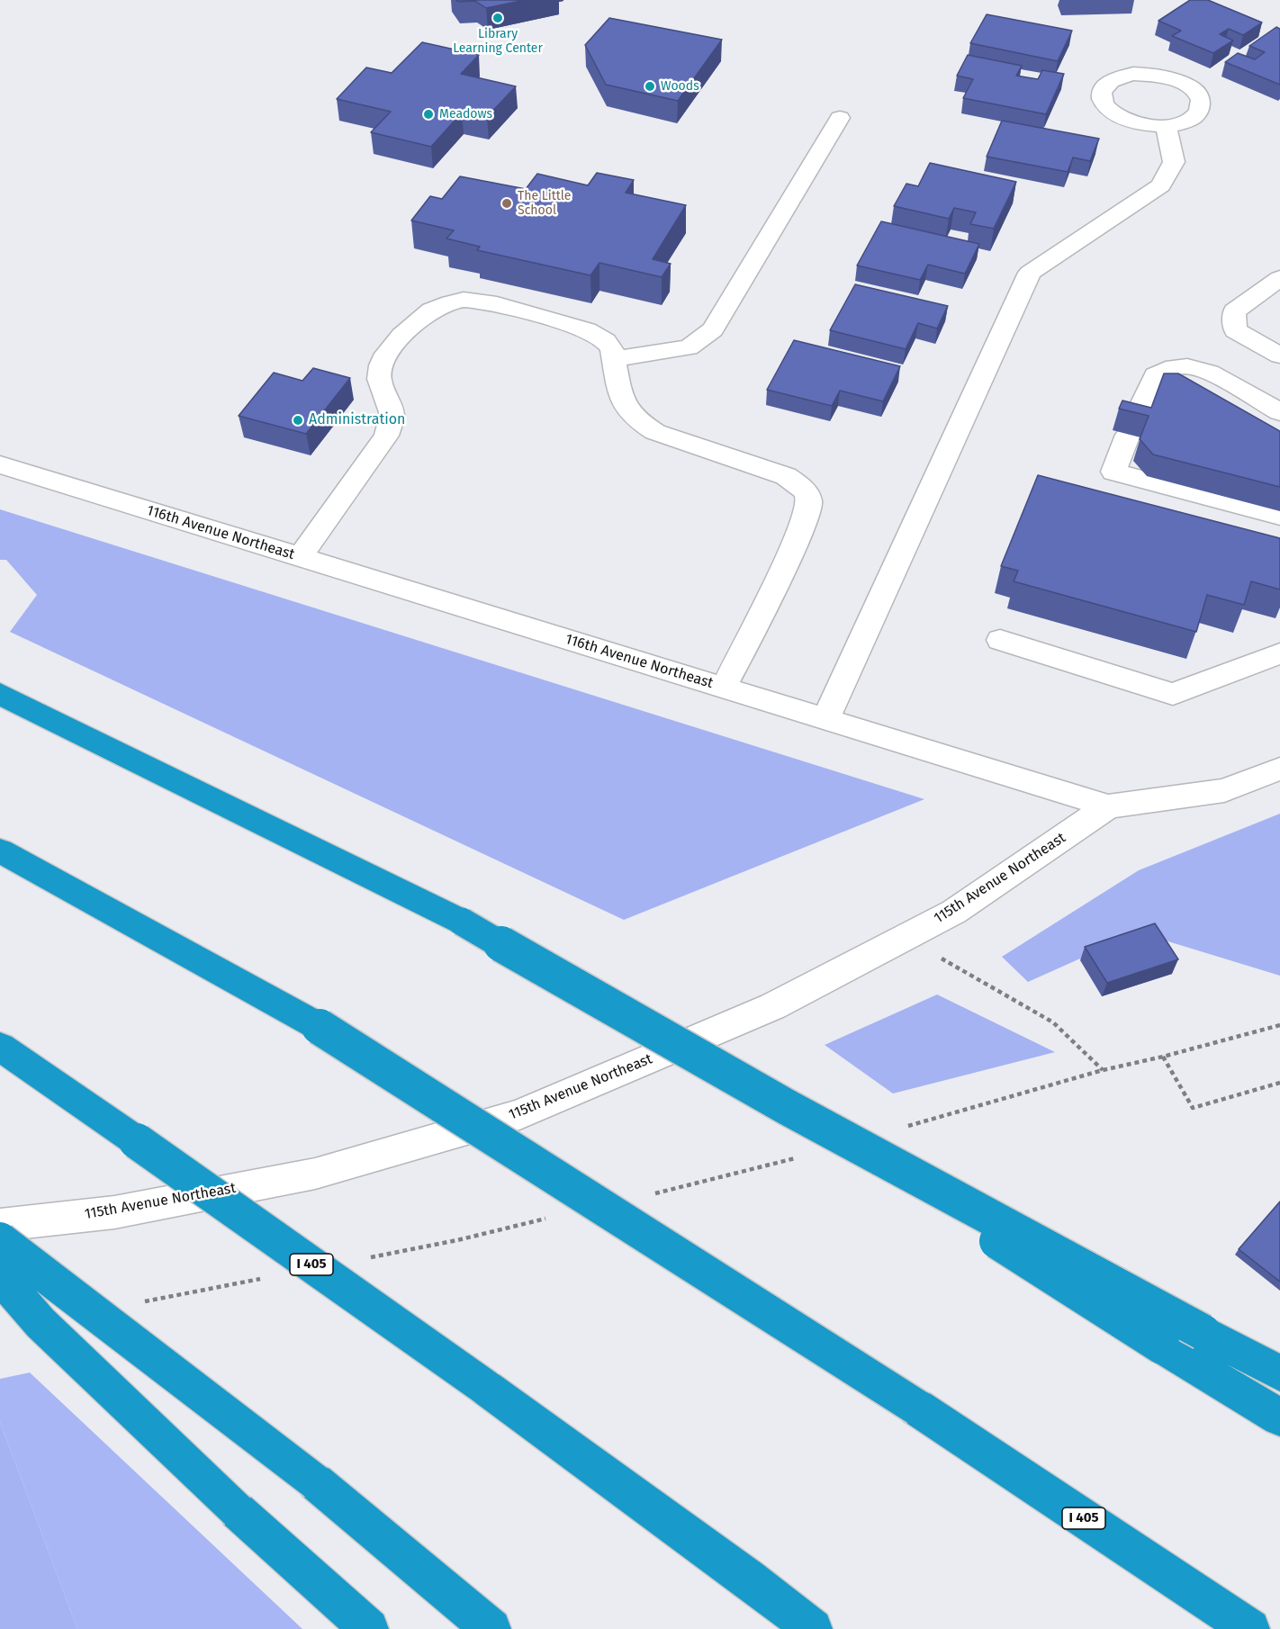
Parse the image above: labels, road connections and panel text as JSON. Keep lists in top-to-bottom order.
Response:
{
  "streets": {
    "highway": ["I 405"],
    "street": ["116th Avenue Northeast", "115th Avenue Northeast"]
  },
  "crossings": [
    ["116th Avenue Northeast", "115th Avenue Northeast"]
  ],
  "places": [
    "Library Learning Center",
    "Woods",
    "Meadows",
    "The Little School",
    "Administration"
  ]
}
